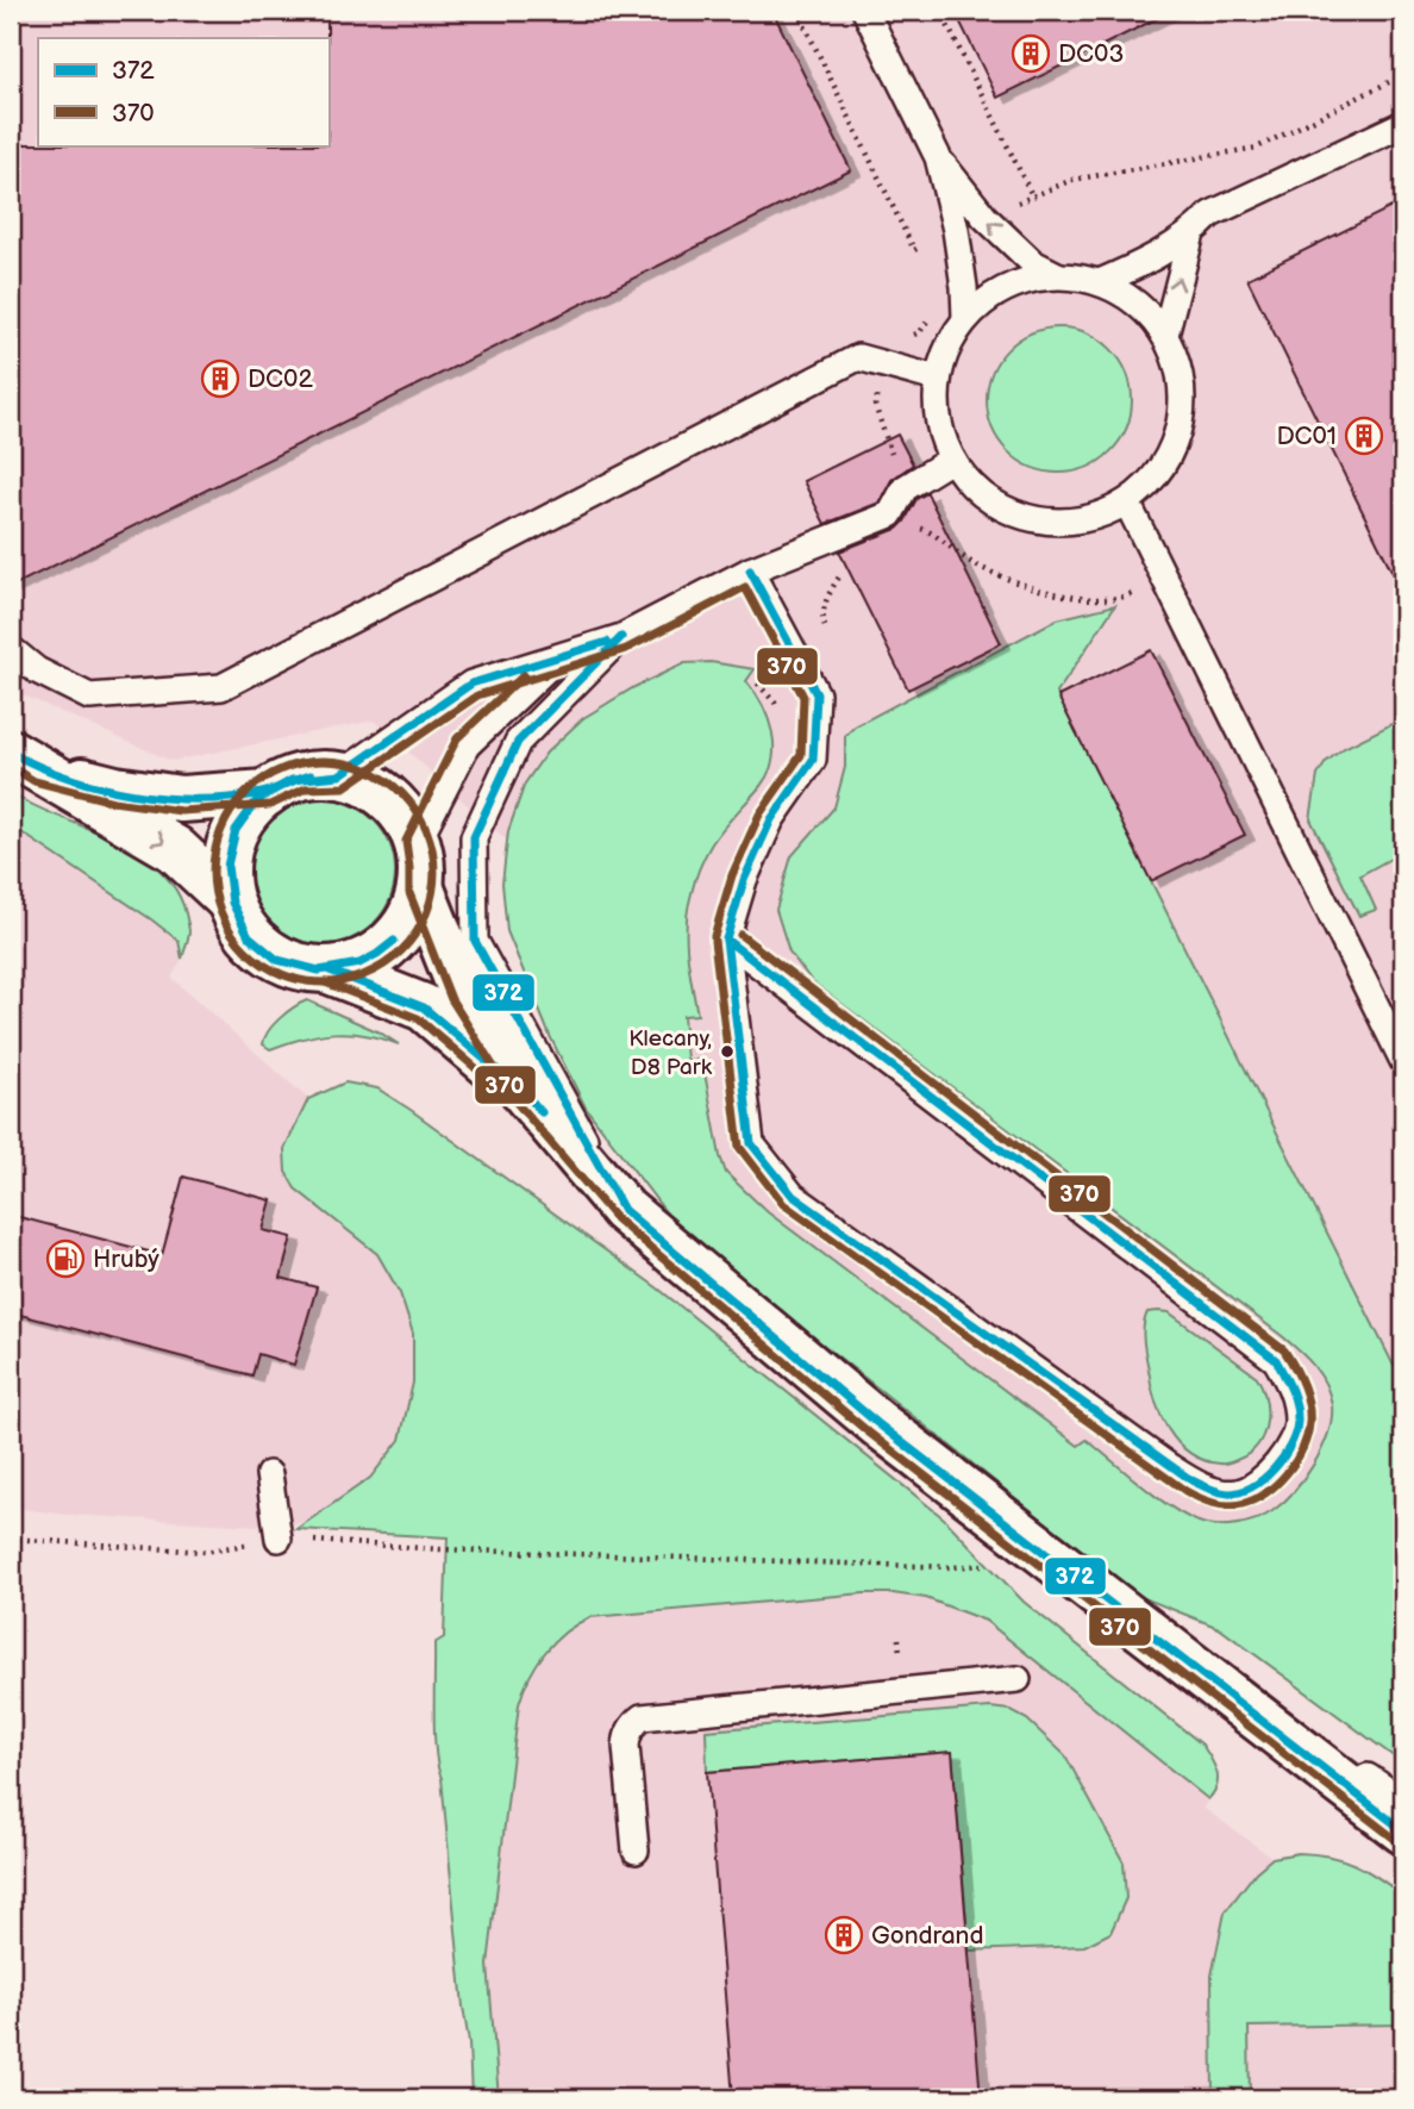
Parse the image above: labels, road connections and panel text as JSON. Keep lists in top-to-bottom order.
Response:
{
  "places": {
    "building": [
      "DC03",
      "DC02",
      "DC01",
      "Gondrand"
    ],
    "other": ["Klecany, D8 Park"],
    "fuel station": ["Hrubý"]
  },
  "lines": ["transit line 372", "transit line 370"],
  "legend": ["372", "370"]
}
